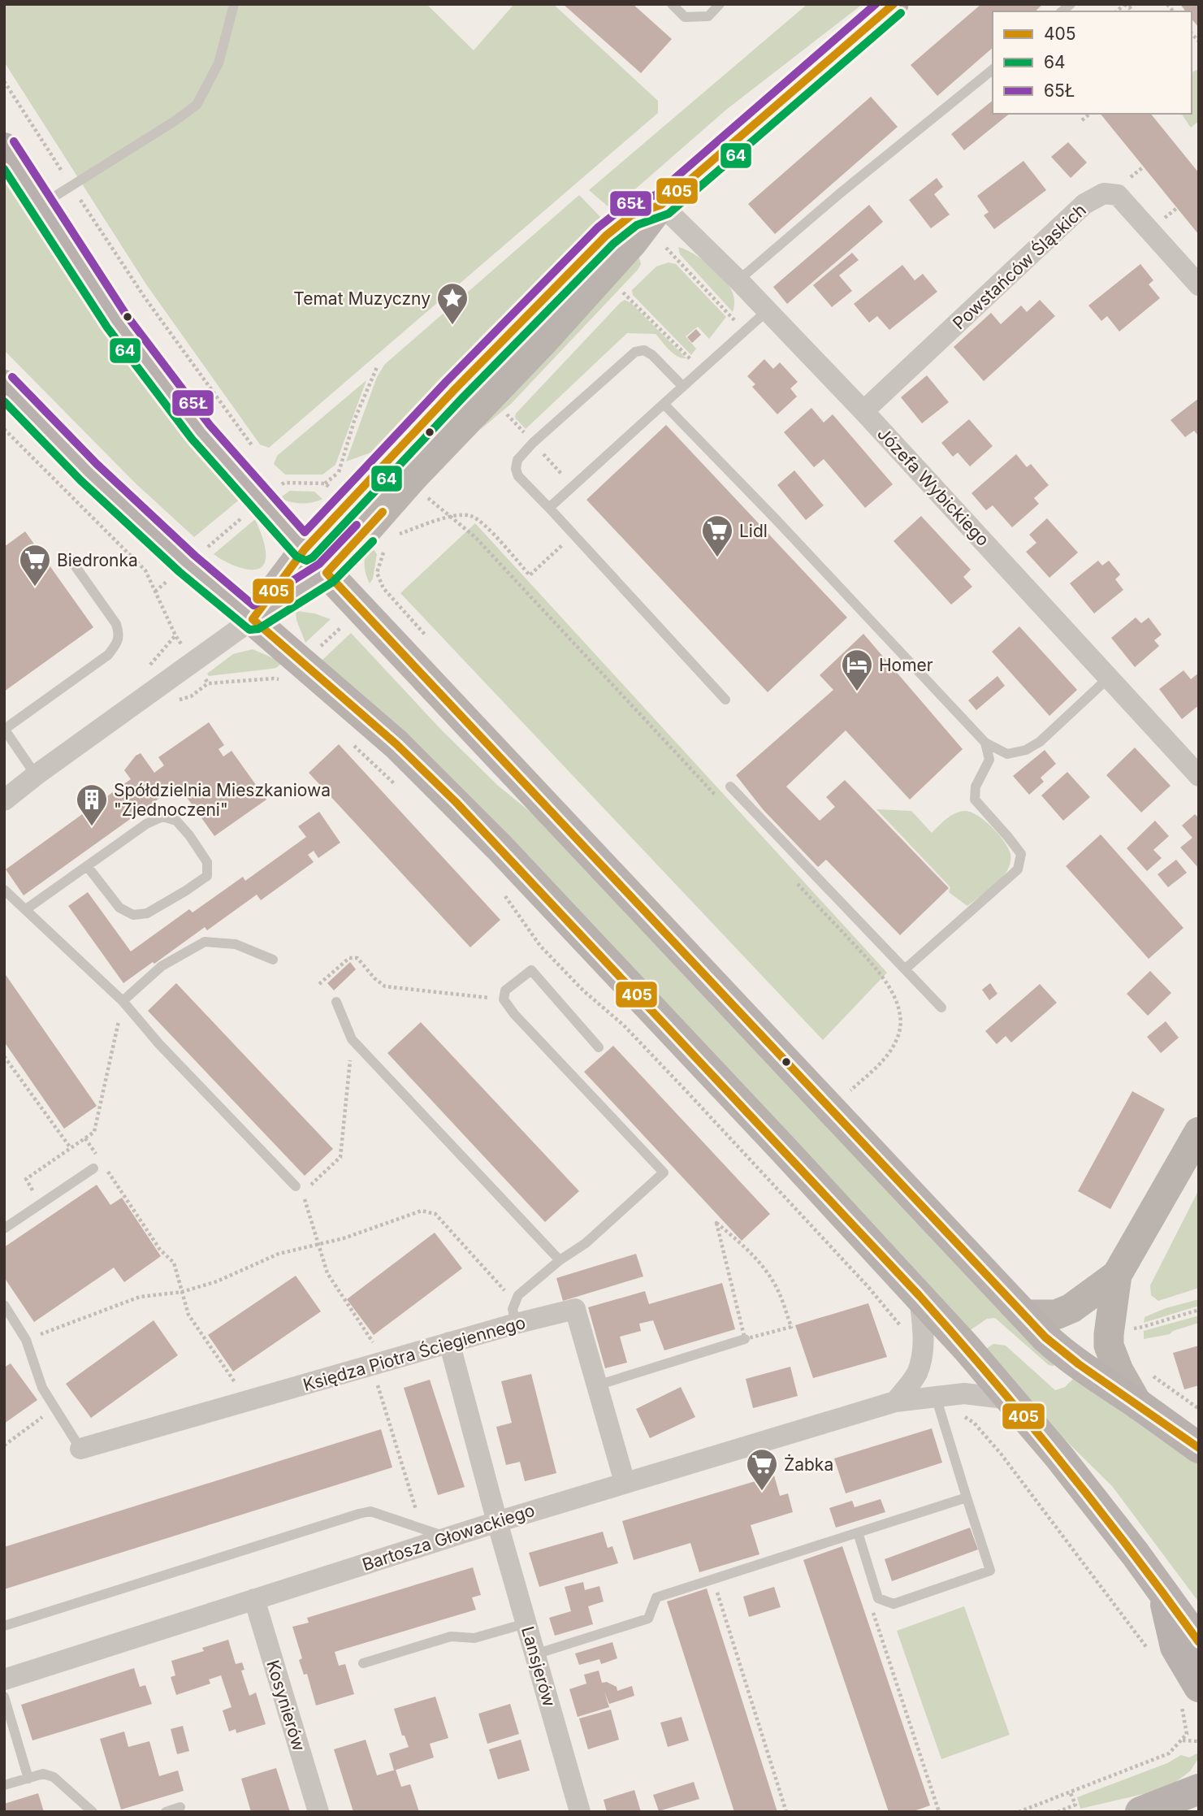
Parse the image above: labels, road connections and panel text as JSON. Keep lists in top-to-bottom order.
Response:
{
  "streets": {
    "street": [
      "Powstańców Śląskich",
      "Józefa Wybickiego",
      "Księdza Piotra Ściegiennego",
      "Bartosza Głowackiego",
      "Lansjerów",
      "Kosynierów"
    ]
  },
  "crossings": [
    ["Powstańców Śląskich", "Józefa Wybickiego"],
    ["Księdza Piotra Ściegiennego", "Bartosza Głowackiego"],
    ["Księdza Piotra Ściegiennego", "Lansjerów"],
    ["Bartosza Głowackiego", "Lansjerów"],
    ["Bartosza Głowackiego", "Kosynierów"]
  ],
  "places": {
    "place": ["Temat Muzyczny"],
    "supermarket": ["Lidl", "Biedronka", "Żabka"],
    "hotel": ["Homer"],
    "building": ["Spółdzielnia Mieszkaniowa \"Zjednoczeni\""]
  },
  "lines": ["transit line 405", "transit line 65Ł", "transit line 64"],
  "legend": ["405", "64", "65Ł"]
}
